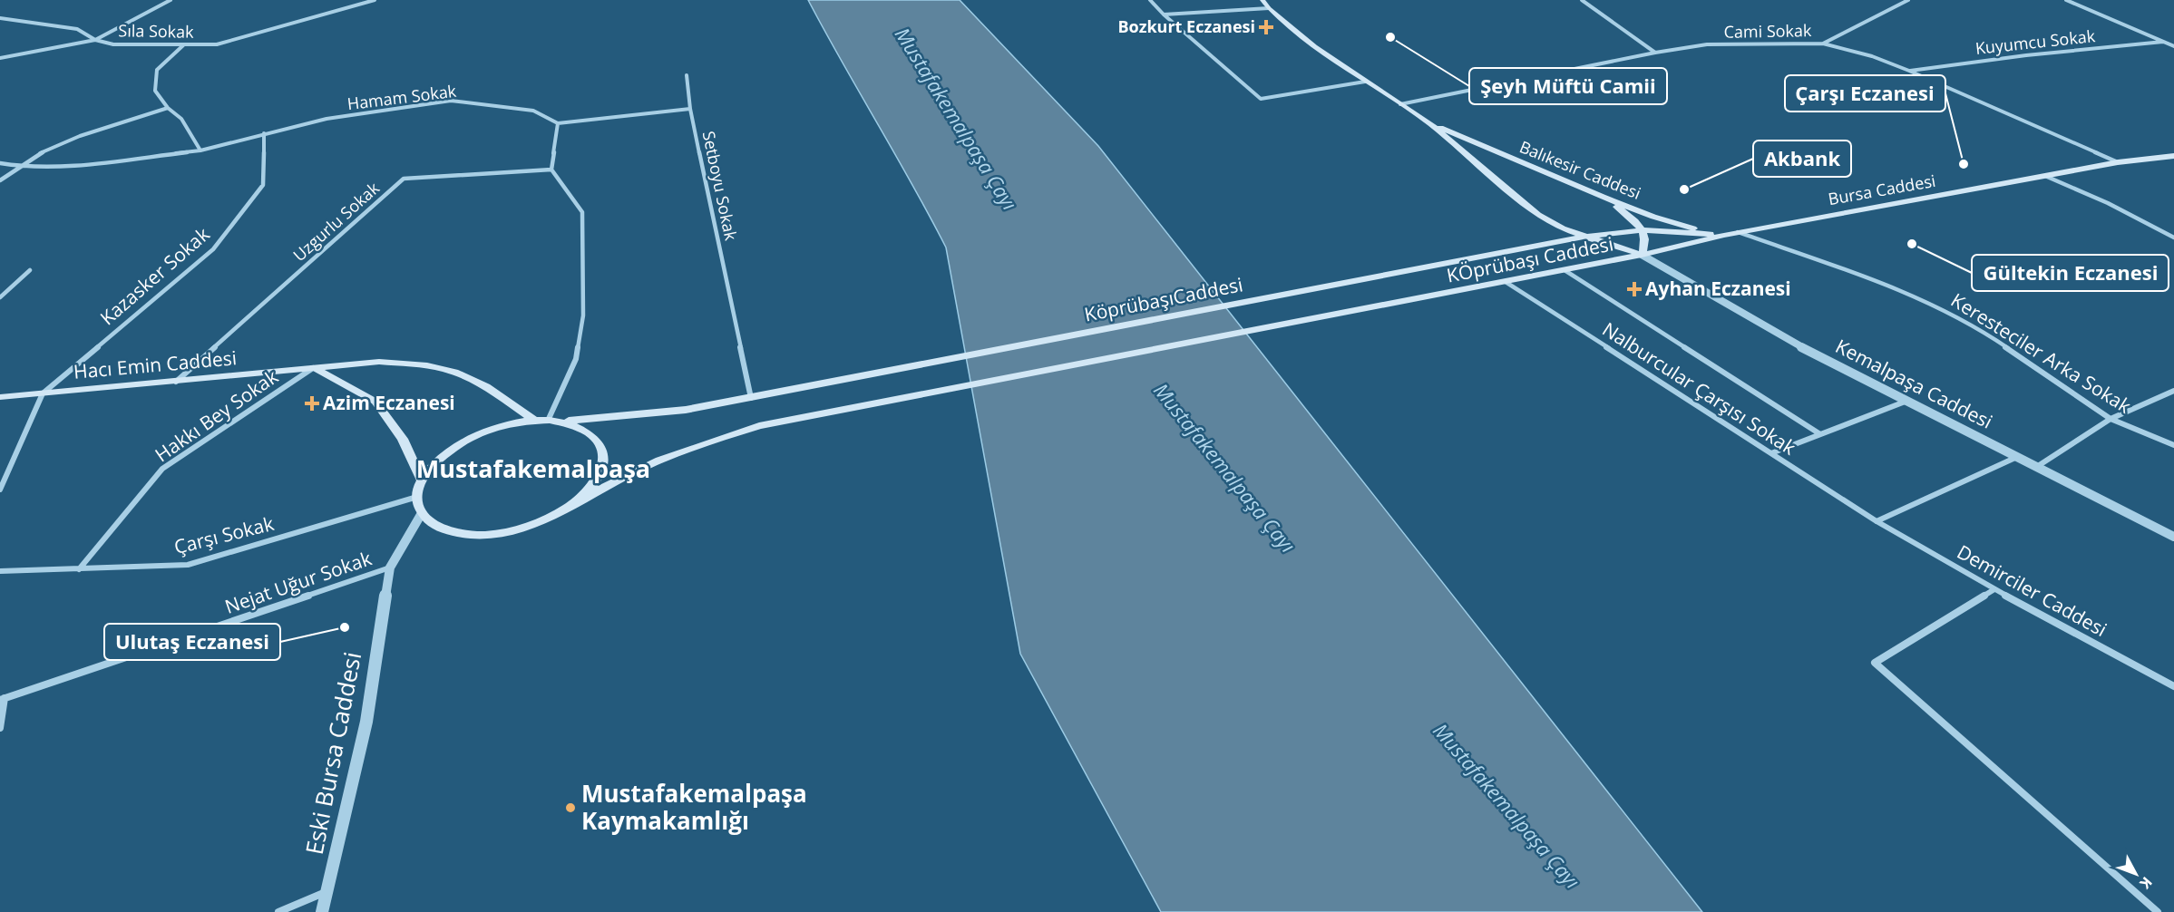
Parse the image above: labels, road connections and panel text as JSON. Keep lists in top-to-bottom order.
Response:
{
  "streets": {
    "main road": [
      "Balıkesir Caddesi",
      "Bursa Caddesi",
      "KÖprübaşı Caddesi",
      "KöprübaşıCaddesi",
      "Hacı Emin Caddesi"
    ],
    "street": [
      "Sıla Sokak",
      "Cami Sokak",
      "Kuyumcu Sokak",
      "Hamam Sokak",
      "Setboyu Sokak",
      "Uzgurlu Sokak",
      "Kazasker Sokak",
      "Keresteciler Arka Sokak",
      "Kemalpaşa Caddesi",
      "Nalburcular Çarşısı Sokak",
      "Hakkı Bey Sokak",
      "Çarşı Sokak",
      "Nejat Uğur Sokak",
      "Demirciler Caddesi",
      "Eski Bursa Caddesi"
    ]
  },
  "crossings": [
    ["Cami Sokak", "Kuyumcu Sokak"],
    ["Cami Sokak", "Balıkesir Caddesi"],
    ["Cami Sokak", "Bursa Caddesi"],
    ["Hamam Sokak", "Setboyu Sokak"],
    ["Hamam Sokak", "Kazasker Sokak"],
    ["Balıkesir Caddesi", "Bursa Caddesi"],
    ["Balıkesir Caddesi", "KÖprübaşı Caddesi"],
    ["Balıkesir Caddesi", "KöprübaşıCaddesi"],
    ["Balıkesir Caddesi", "Kemalpaşa Caddesi"],
    ["Setboyu Sokak", "KöprübaşıCaddesi"],
    ["Bursa Caddesi", "KÖprübaşı Caddesi"],
    ["Bursa Caddesi", "KöprübaşıCaddesi"],
    ["Bursa Caddesi", "Keresteciler Arka Sokak"],
    ["Bursa Caddesi", "Kemalpaşa Caddesi"],
    ["Uzgurlu Sokak", "Hacı Emin Caddesi"],
    ["KÖprübaşı Caddesi", "KöprübaşıCaddesi"],
    ["KÖprübaşı Caddesi", "Hacı Emin Caddesi"],
    ["KÖprübaşı Caddesi", "Kemalpaşa Caddesi"],
    ["KÖprübaşı Caddesi", "Nalburcular Çarşısı Sokak"],
    ["KÖprübaşı Caddesi", "Çarşı Sokak"],
    ["KÖprübaşı Caddesi", "Eski Bursa Caddesi"],
    ["Kazasker Sokak", "Hacı Emin Caddesi"],
    ["KöprübaşıCaddesi", "Hacı Emin Caddesi"],
    ["KöprübaşıCaddesi", "Çarşı Sokak"],
    ["KöprübaşıCaddesi", "Eski Bursa Caddesi"],
    ["Hacı Emin Caddesi", "Hakkı Bey Sokak"],
    ["Hacı Emin Caddesi", "Çarşı Sokak"],
    ["Hacı Emin Caddesi", "Eski Bursa Caddesi"],
    ["Nalburcular Çarşısı Sokak", "Demirciler Caddesi"],
    ["Hakkı Bey Sokak", "Çarşı Sokak"],
    ["Çarşı Sokak", "Eski Bursa Caddesi"],
    ["Nejat Uğur Sokak", "Eski Bursa Caddesi"]
  ],
  "districts": ["Mustafakemalpaşa"],
  "water": ["Mustafakemalpaşa Çayı"],
  "places": {
    "health": ["Bozkurt Eczanesi", "Ayhan Eczanesi", "Azim Eczanesi"],
    "other": [
      "Şeyh Müftü Camii",
      "Çarşı Eczanesi",
      "Akbank",
      "Gültekin Eczanesi",
      "Ulutaş Eczanesi",
      "Mustafakemalpaşa Kaymakamlığı"
    ]
  },
  "north": "bottom right"
}
